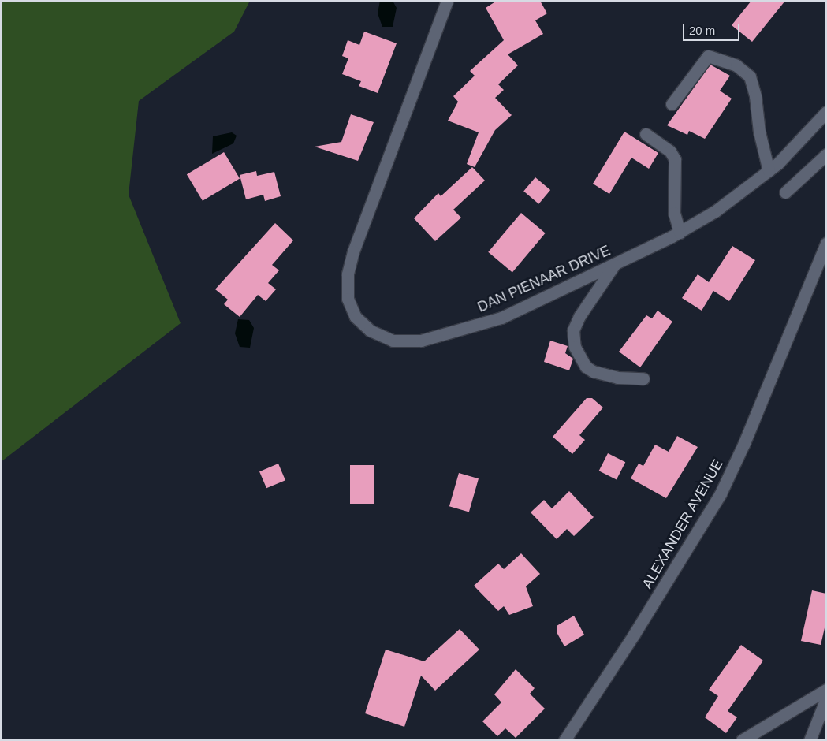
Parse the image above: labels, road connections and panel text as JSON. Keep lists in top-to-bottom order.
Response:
{
  "streets": {
    "street": ["DAN PIENAAR DRIVE", "ALEXANDER AVENUE"]
  },
  "scale_bar": "20 m"
}
